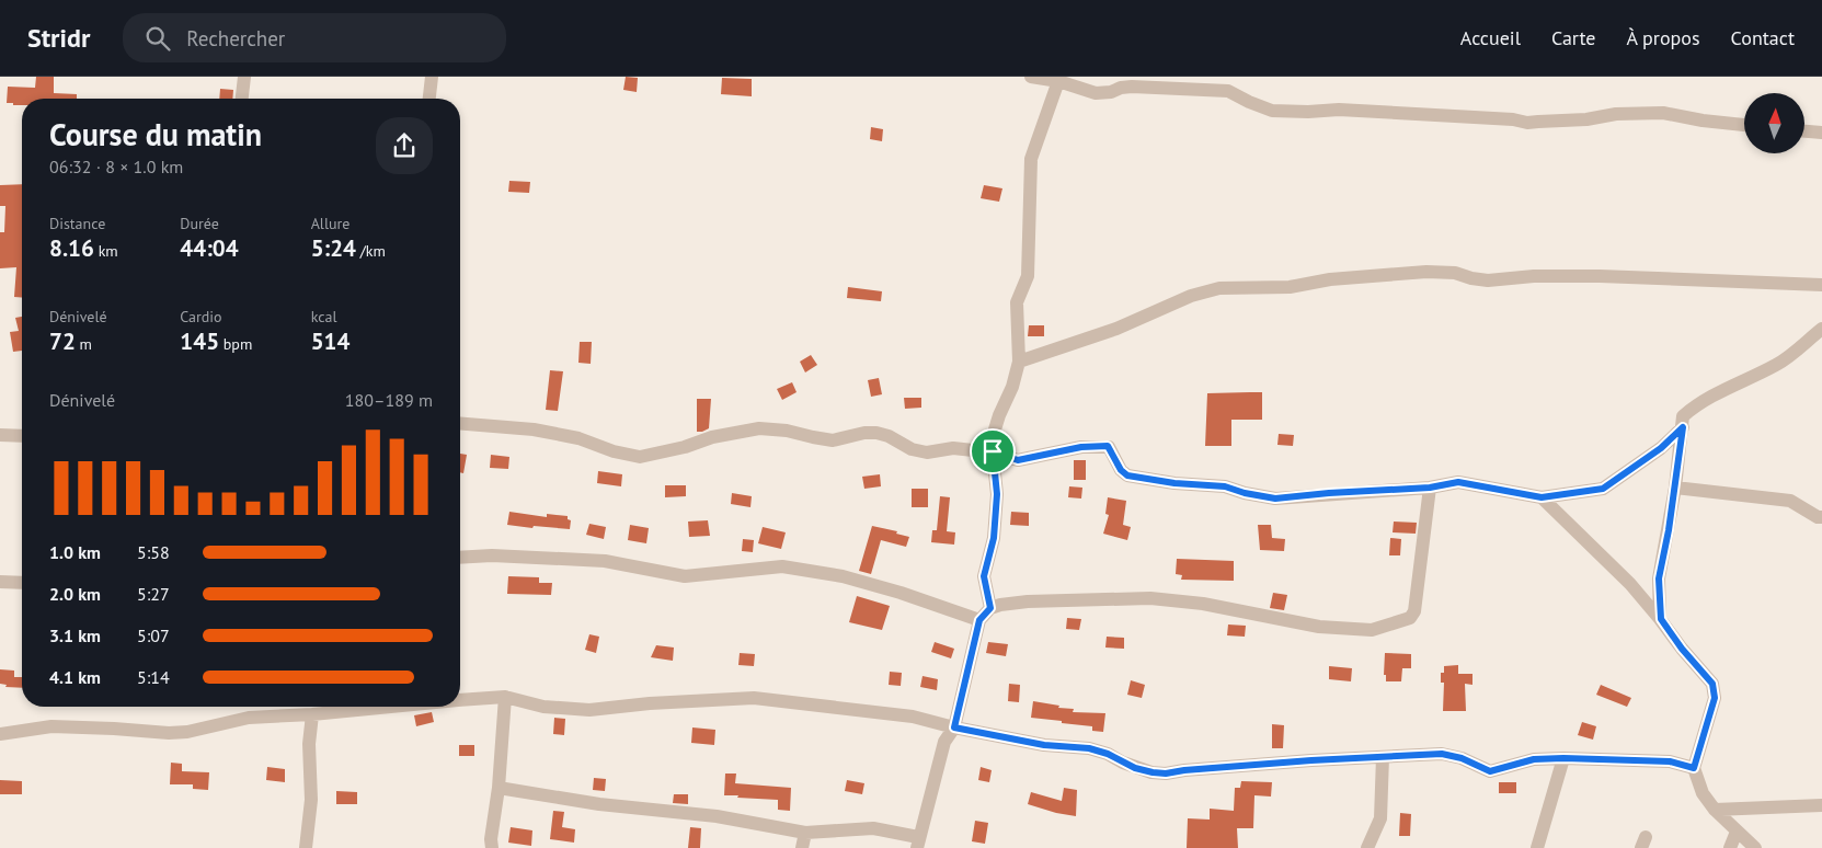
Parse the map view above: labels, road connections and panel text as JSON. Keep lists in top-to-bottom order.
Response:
{
  "north": "top",
  "page": {
    "header": "Stridr",
    "search": "Rechercher",
    "nav": [
      "Accueil",
      "Carte",
      "À propos",
      "Contact"
    ],
    "heading": ["Course du matin", "06:32 · 8 × 1.0 km"],
    "stats": [
      ["Distance", "8.16 km"],
      ["Durée", "44:04"],
      ["Allure", "5:24 /km"],
      ["Dénivelé", "72 m"],
      ["Cardio", "145 bpm"],
      ["kcal", "514"]
    ],
    "chart": ["Dénivelé", "180–189 m"],
    "list": [
      {
        "name": "1.0 km",
        "note": "5:58"
      },
      {
        "name": "2.0 km",
        "note": "5:27"
      },
      {
        "name": "3.1 km",
        "note": "5:07"
      },
      {
        "name": "4.1 km",
        "note": "5:14"
      }
    ]
  }
}
